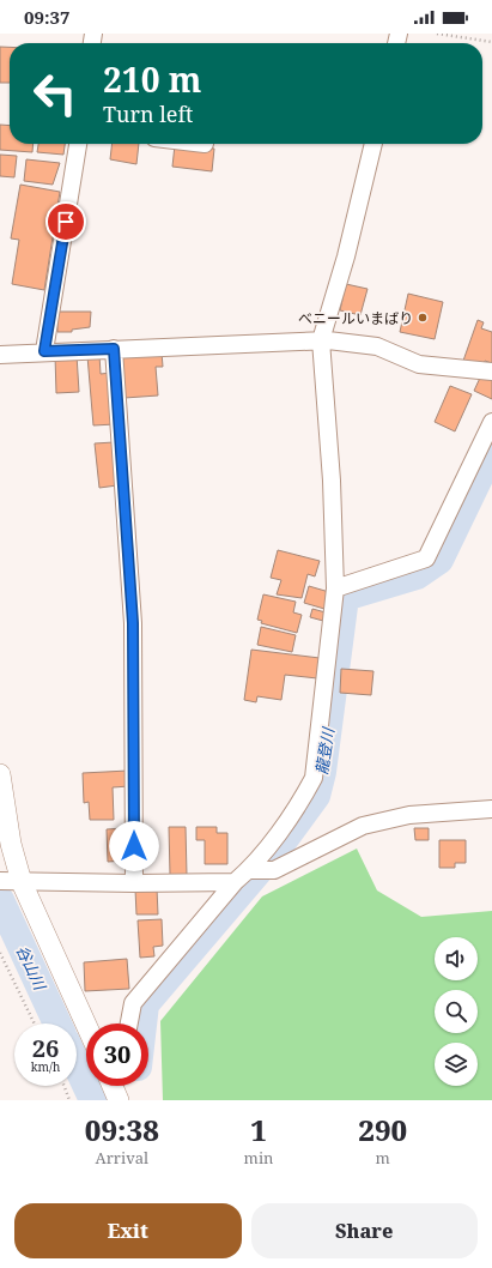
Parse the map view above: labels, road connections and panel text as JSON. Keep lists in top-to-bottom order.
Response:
{
  "water": ["龍登川", "谷山川"],
  "places": ["べニールいまばり"],
  "page": {
    "status": "09:37",
    "turn": ["210 m", "Turn left"],
    "speed": "26 km/h",
    "limit": "30",
    "eta": [
      "09:38",
      "Arrival",
      "1",
      "min",
      "290",
      "m"
    ],
    "buttons": ["Exit", "Share"]
  }
}
